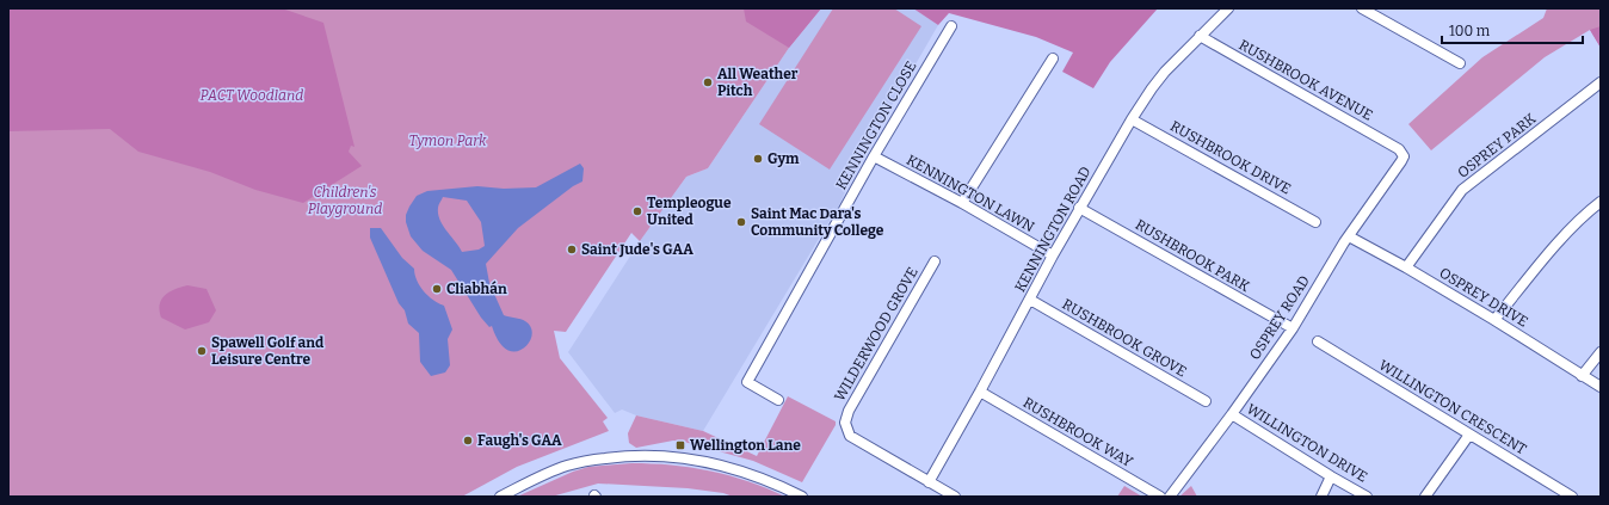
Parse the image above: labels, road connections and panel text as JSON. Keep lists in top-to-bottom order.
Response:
{
  "streets": {
    "street": [
      "RUSHBROOK AVENUE",
      "KENNINGTON CLOSE",
      "OSPREY PARK",
      "RUSHBROOK DRIVE",
      "KENNINGTON LAWN",
      "KENNINGTON ROAD",
      "RUSHBROOK PARK",
      "OSPREY DRIVE",
      "OSPREY ROAD",
      "WILDERWOOD GROVE",
      "RUSHBROOK GROVE",
      "WILLINGTON CRESCENT",
      "RUSHBROOK WAY",
      "WILLINGTON DRIVE"
    ]
  },
  "crossings": [
    ["RUSHBROOK AVENUE", "KENNINGTON ROAD"],
    ["RUSHBROOK AVENUE", "OSPREY ROAD"],
    ["KENNINGTON CLOSE", "KENNINGTON LAWN"],
    ["OSPREY PARK", "OSPREY DRIVE"],
    ["RUSHBROOK DRIVE", "KENNINGTON ROAD"],
    ["KENNINGTON LAWN", "KENNINGTON ROAD"],
    ["KENNINGTON ROAD", "RUSHBROOK PARK"],
    ["KENNINGTON ROAD", "WILDERWOOD GROVE"],
    ["KENNINGTON ROAD", "RUSHBROOK GROVE"],
    ["KENNINGTON ROAD", "RUSHBROOK WAY"],
    ["RUSHBROOK PARK", "OSPREY ROAD"],
    ["OSPREY DRIVE", "OSPREY ROAD"],
    ["OSPREY ROAD", "WILLINGTON DRIVE"]
  ],
  "parks": ["PACT Woodland", "Tymon Park", "Children's Playground"],
  "places": {
    "other": [
      "All Weather Pitch",
      "Gym",
      "Templeogue United",
      "Saint Mac Dara's Community College",
      "Saint Jude's GAA",
      "Cliabhán",
      "Spawell Golf and Leisure Centre",
      "Faugh's GAA"
    ],
    "transit": ["Wellington Lane"]
  },
  "scale_bar": "100 m"
}
